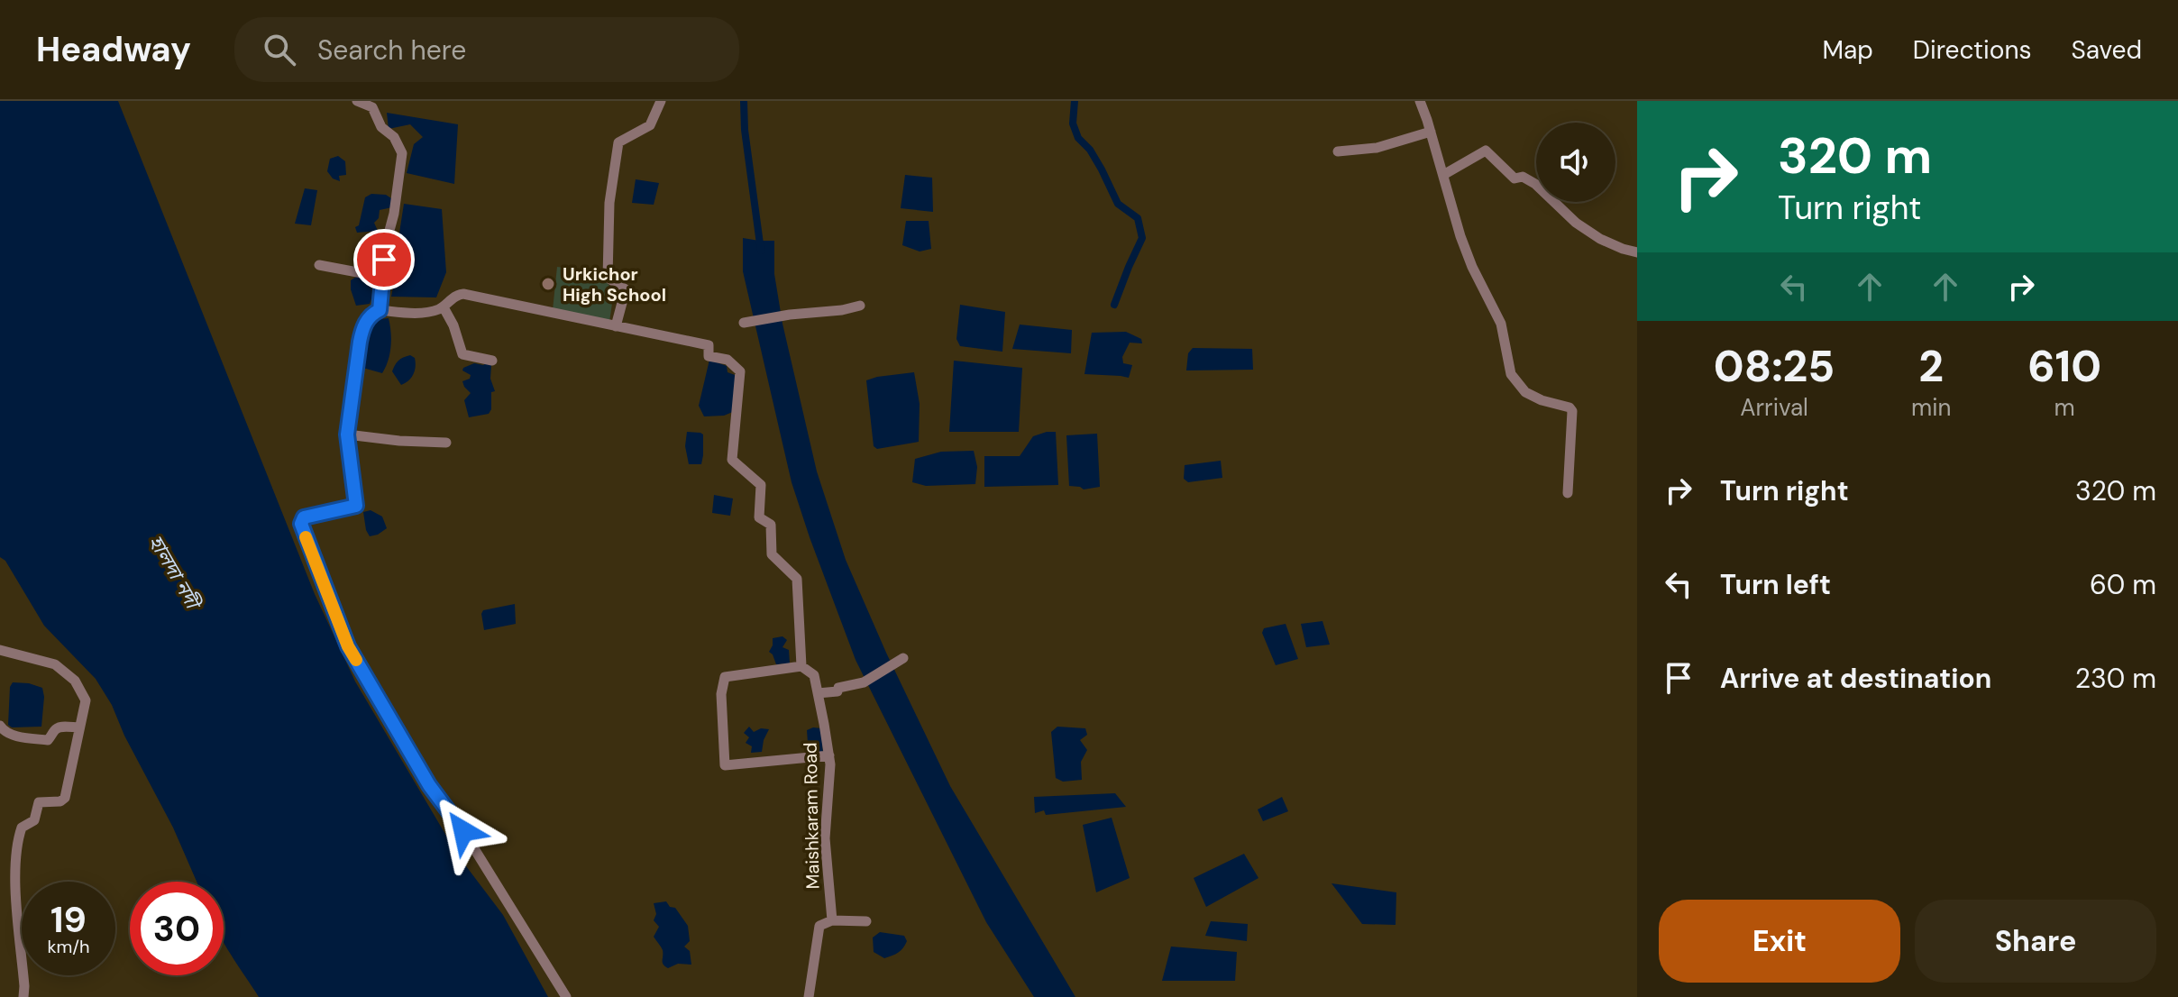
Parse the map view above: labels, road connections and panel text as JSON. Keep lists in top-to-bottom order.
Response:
{
  "streets": {
    "street": ["Maishkaram Road"]
  },
  "water": ["হালদা নদী"],
  "places": ["Urkichor High School"],
  "page": {
    "header": "Headway",
    "search": "Search here",
    "nav": ["Map", "Directions", "Saved"],
    "turn": ["320 m", "Turn right"],
    "eta": [
      "08:25",
      "Arrival",
      "2",
      "min",
      "610",
      "m"
    ],
    "list": [
      {
        "name": "Turn right",
        "value": "320 m"
      },
      {
        "name": "Turn left",
        "value": "60 m"
      },
      {
        "name": "Arrive at destination",
        "value": "230 m"
      }
    ],
    "speed": "19 km/h",
    "limit": "30",
    "buttons": ["Exit", "Share"]
  }
}
